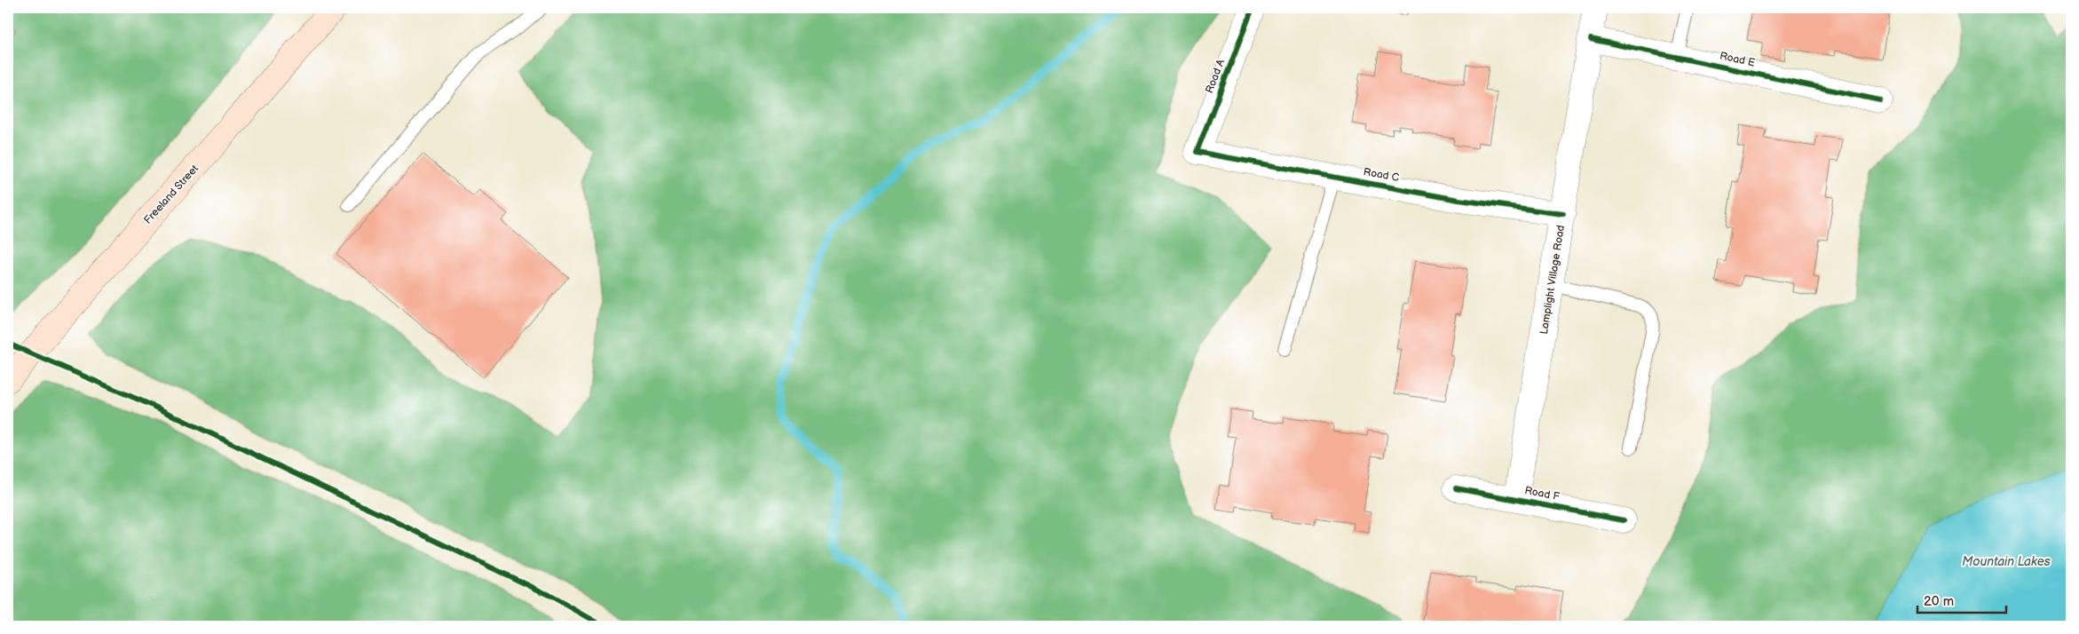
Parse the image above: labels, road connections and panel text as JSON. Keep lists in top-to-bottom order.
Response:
{
  "streets": {
    "main road": ["Freeland Street"],
    "street": [
      "Road E",
      "Road A",
      "Road C",
      "Lamplight Village Road",
      "Road F"
    ]
  },
  "crossings": [
    ["Road E", "Lamplight Village Road"],
    ["Road A", "Road C"],
    ["Road C", "Lamplight Village Road"],
    ["Lamplight Village Road", "Road F"]
  ],
  "water": ["Mountain Lakes"],
  "scale_bar": "20 m"
}
